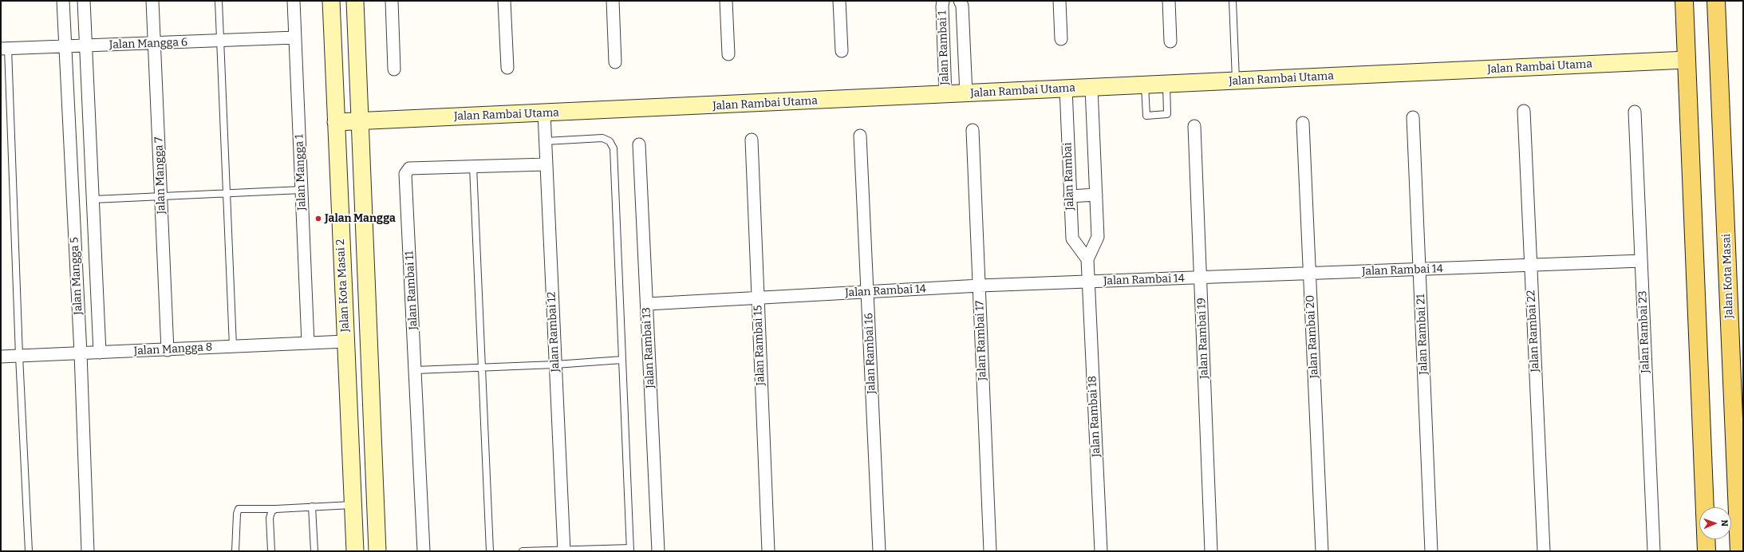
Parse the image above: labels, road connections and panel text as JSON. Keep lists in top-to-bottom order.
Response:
{
  "streets": {
    "main road": ["Jalan Kota Masai"],
    "street": [
      "Jalan Mangga 6",
      "Jalan Rambai 1",
      "Jalan Rambai Utama",
      "Jalan Mangga 1",
      "Jalan Mangga 7",
      "Jalan Rambai",
      "Jalan Rambai 14",
      "Jalan Mangga 5",
      "Jalan Kota Masai 2",
      "Jalan Rambai 11",
      "Jalan Rambai 22",
      "Jalan Rambai 12",
      "Jalan Rambai 23",
      "Jalan Rambai 21",
      "Jalan Rambai 20",
      "Jalan Rambai 19",
      "Jalan Rambai 17",
      "Jalan Rambai 15",
      "Jalan Rambai 13",
      "Jalan Mangga 8",
      "Jalan Rambai 16",
      "Jalan Rambai 18"
    ]
  },
  "crossings": [
    ["Jalan Mangga 6", "Jalan Mangga 1"],
    ["Jalan Mangga 6", "Jalan Mangga 7"],
    ["Jalan Mangga 6", "Jalan Mangga 5"],
    ["Jalan Rambai 1", "Jalan Rambai Utama"],
    ["Jalan Rambai Utama", "Jalan Rambai"],
    ["Jalan Rambai Utama", "Jalan Kota Masai 2"],
    ["Jalan Rambai Utama", "Jalan Rambai 12"],
    ["Jalan Mangga 1", "Jalan Mangga 8"],
    ["Jalan Mangga 7", "Jalan Mangga 8"],
    ["Jalan Rambai 14", "Jalan Rambai 22"],
    ["Jalan Rambai 14", "Jalan Rambai 23"],
    ["Jalan Rambai 14", "Jalan Rambai 21"],
    ["Jalan Rambai 14", "Jalan Rambai 20"],
    ["Jalan Rambai 14", "Jalan Rambai 19"],
    ["Jalan Rambai 14", "Jalan Rambai 17"],
    ["Jalan Rambai 14", "Jalan Rambai 15"],
    ["Jalan Rambai 14", "Jalan Rambai 13"],
    ["Jalan Rambai 14", "Jalan Rambai 16"],
    ["Jalan Rambai 14", "Jalan Rambai 18"],
    ["Jalan Mangga 5", "Jalan Mangga 8"],
    ["Jalan Kota Masai 2", "Jalan Mangga 8"],
    ["Jalan Rambai 11", "Jalan Rambai 12"]
  ],
  "places": ["Jalan Mangga"],
  "north": "right"
}
